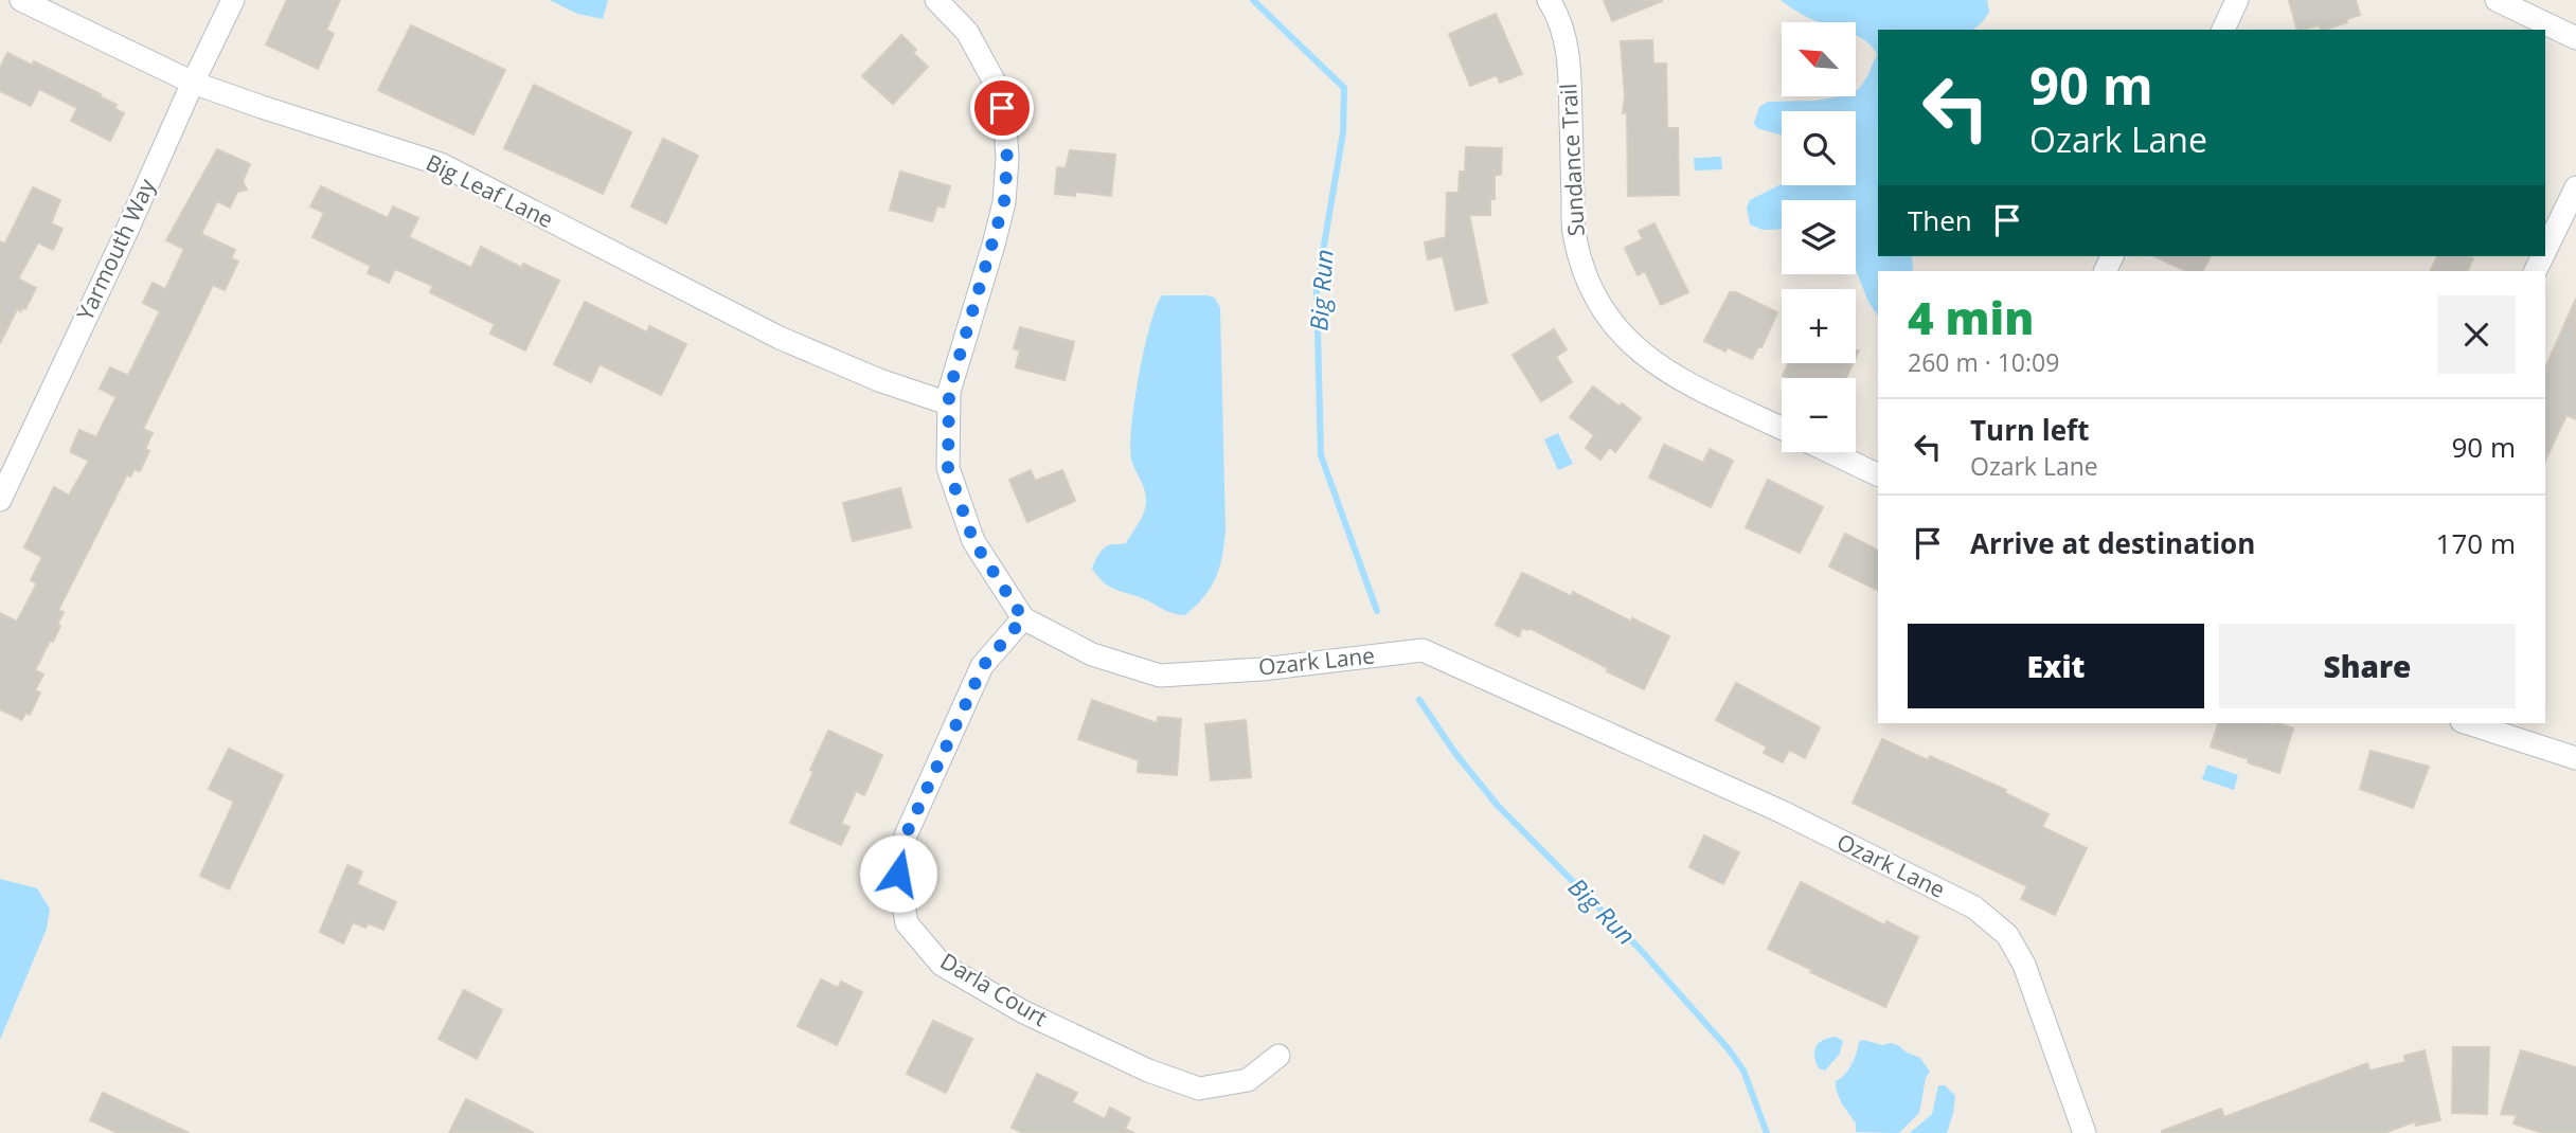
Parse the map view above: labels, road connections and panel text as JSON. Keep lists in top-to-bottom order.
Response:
{
  "streets": {
    "street": [
      "Sundance Trail",
      "Big Leaf Lane",
      "Yarmouth Way",
      "Ozark Lane",
      "Darla Court"
    ]
  },
  "crossings": [
    ["Big Leaf Lane", "Yarmouth Way"],
    ["Big Leaf Lane", "Ozark Lane"],
    ["Ozark Lane", "Darla Court"]
  ],
  "water": ["Big Run"],
  "north": "top left",
  "page": {
    "map_buttons": ["+", "−"],
    "turn": ["90 m", "Ozark Lane"],
    "then": "Then",
    "heading": ["4 min", "260 m · 10:09"],
    "list": [
      {
        "name": "Turn left",
        "note": "Ozark Lane",
        "value": "90 m"
      },
      {
        "name": "Arrive at destination",
        "value": "170 m"
      }
    ],
    "buttons": ["Exit", "Share"]
  }
}
